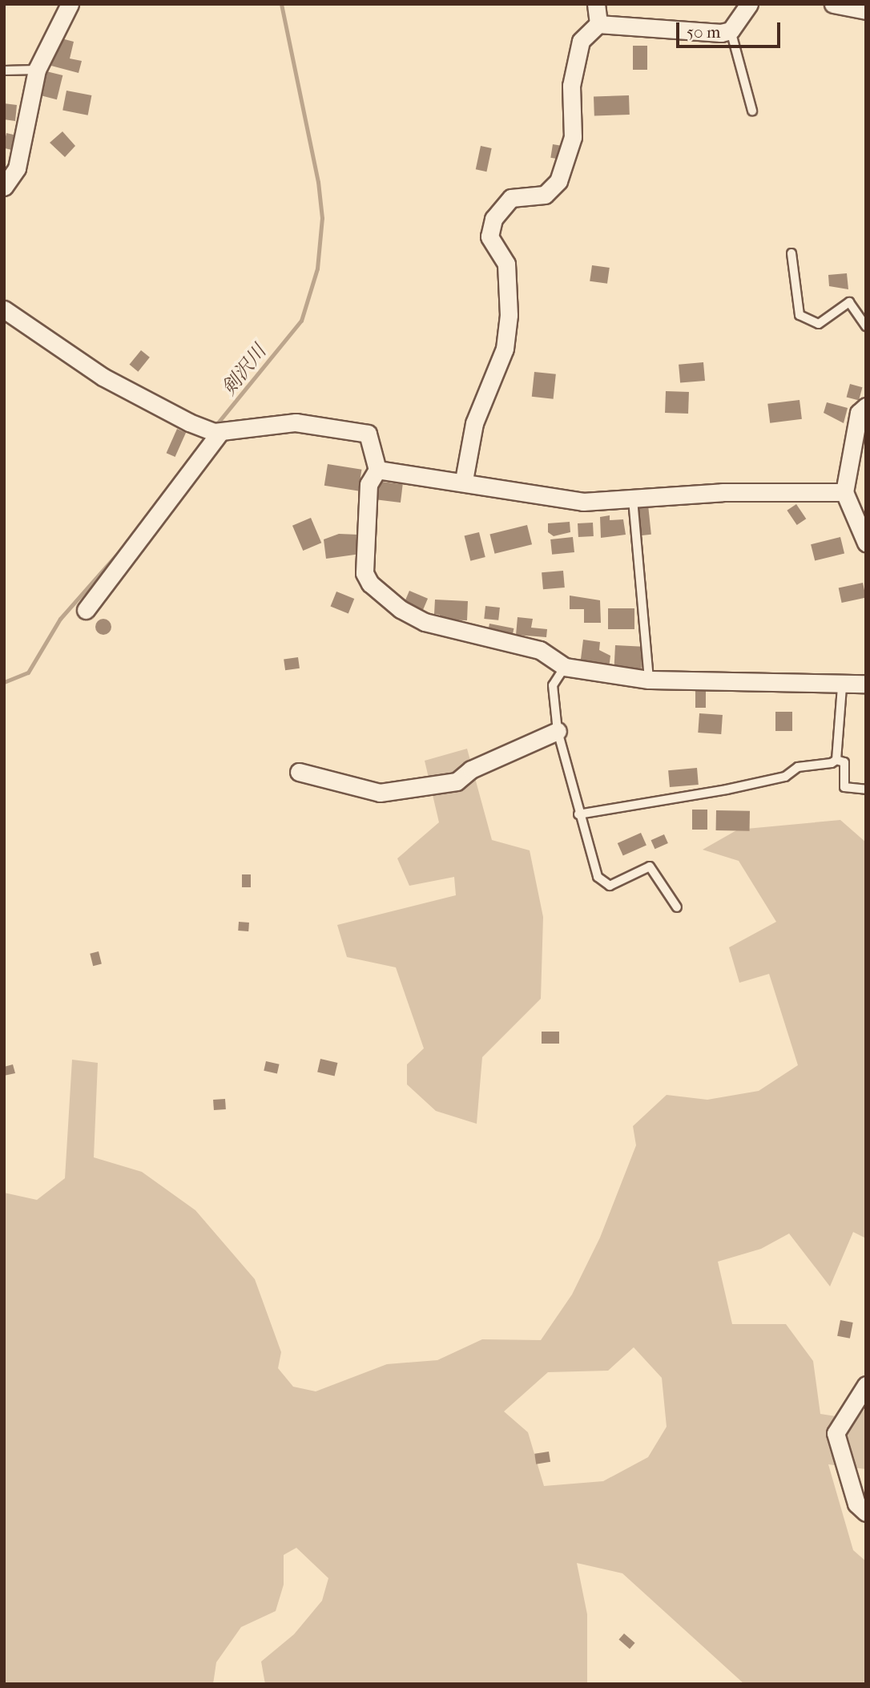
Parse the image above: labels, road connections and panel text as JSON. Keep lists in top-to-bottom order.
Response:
{
  "water": ["剣沢川"],
  "scale_bar": "50 m"
}
